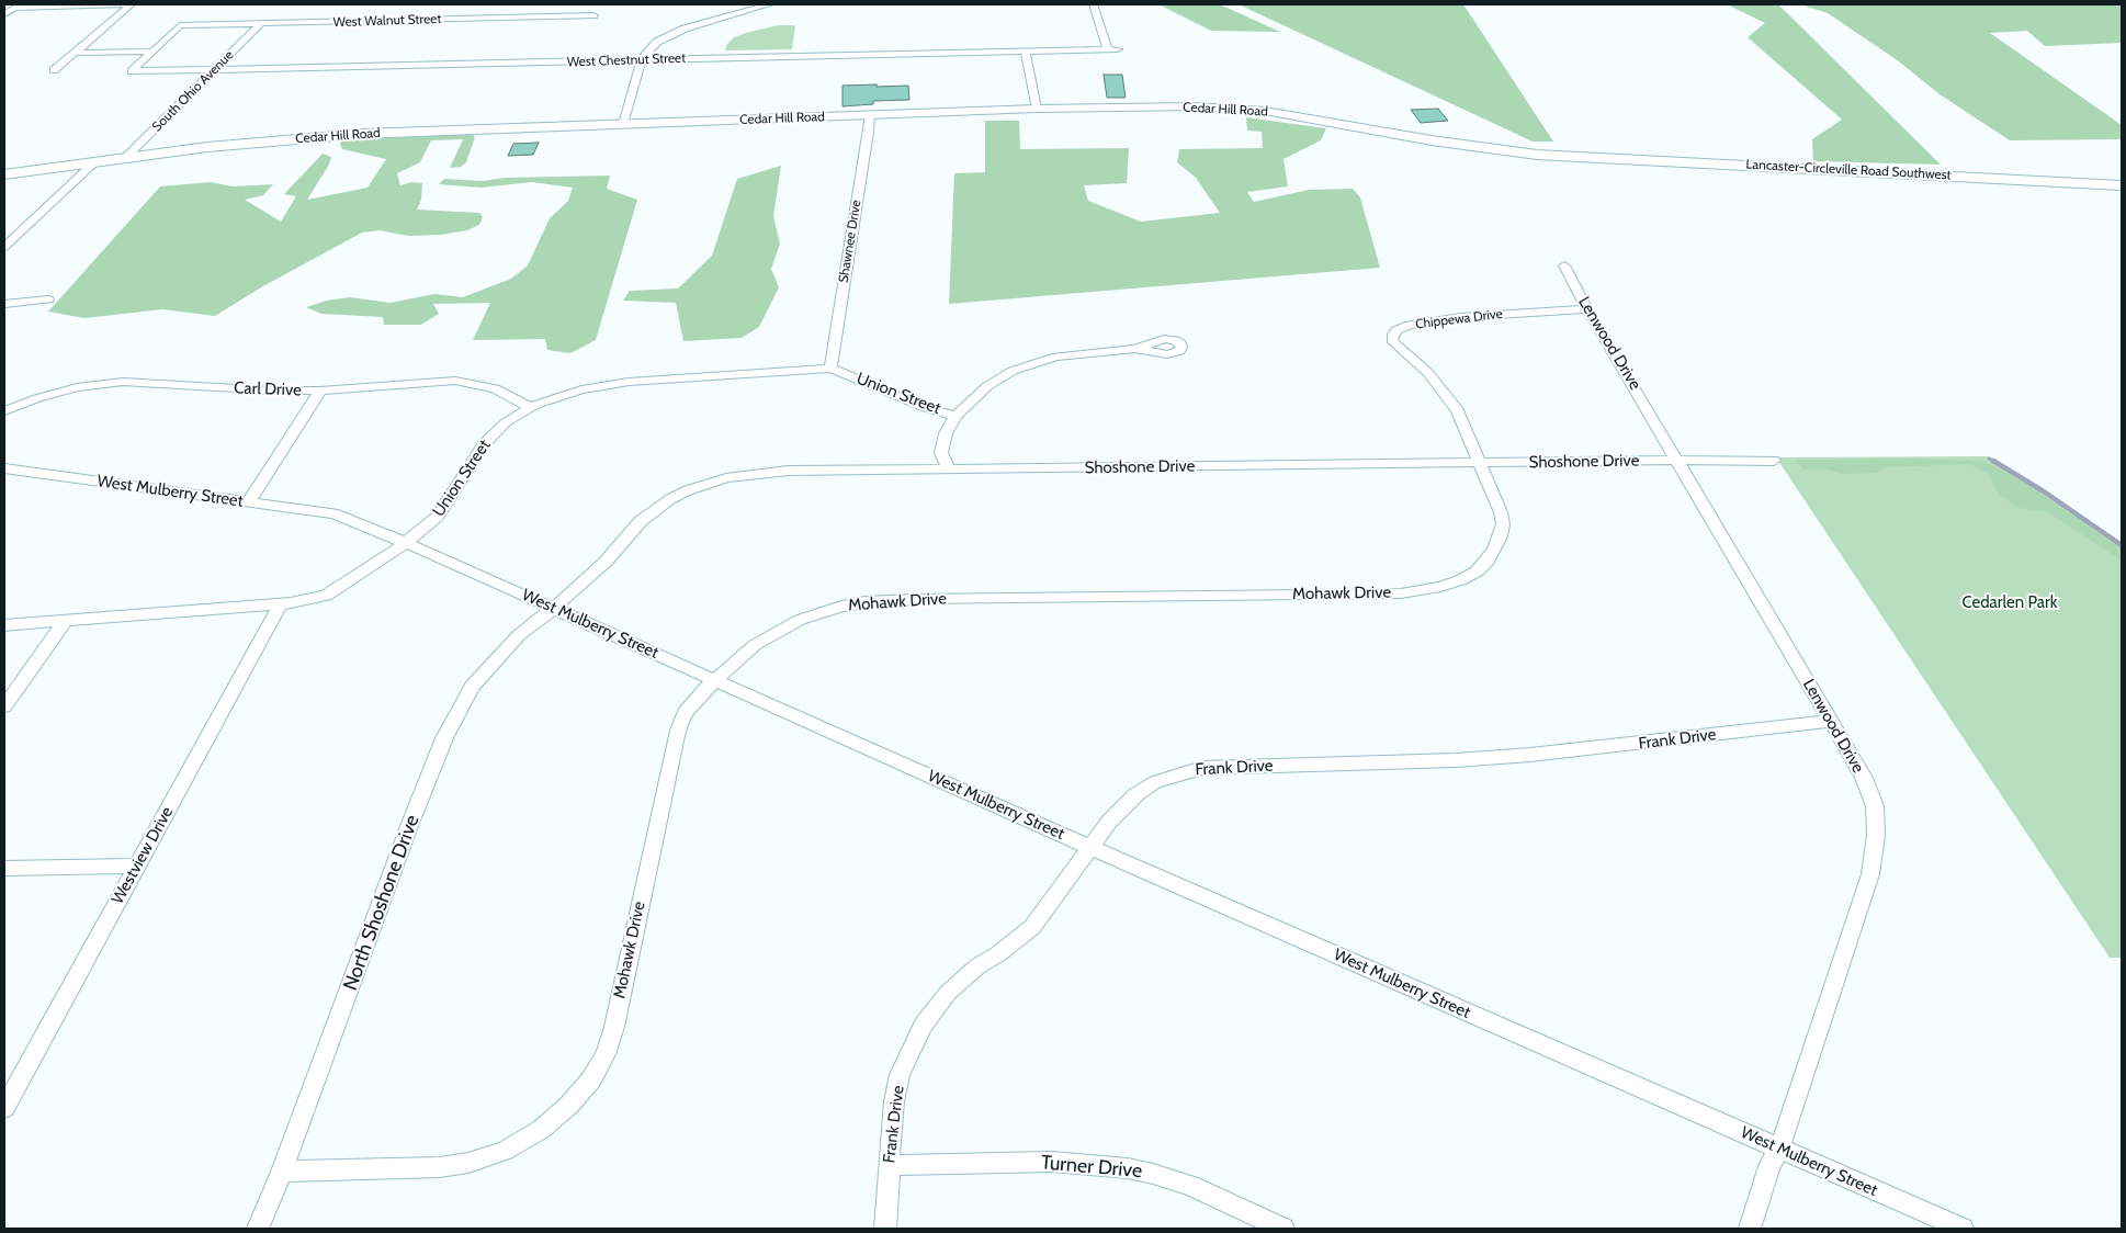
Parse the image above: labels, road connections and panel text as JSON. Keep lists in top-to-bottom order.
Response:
{
  "streets": {
    "main road": ["Cedar Hill Road", "Lancaster-Circleville Road Southwest"],
    "street": [
      "West Walnut Street",
      "West Chestnut Street",
      "South Ohio Avenue",
      "Shawnee Drive",
      "Chippewa Drive",
      "Lenwood Drive",
      "Carl Drive",
      "Union Street",
      "Shoshone Drive",
      "West Mulberry Street",
      "Mohawk Drive",
      "Frank Drive",
      "Westview Drive",
      "North Shoshone Drive",
      "Turner Drive"
    ]
  },
  "crossings": [
    ["West Walnut Street", "West Chestnut Street"],
    ["West Walnut Street", "South Ohio Avenue"],
    ["West Chestnut Street", "South Ohio Avenue"],
    ["South Ohio Avenue", "Cedar Hill Road"],
    ["Cedar Hill Road", "Shawnee Drive"],
    ["Shawnee Drive", "Union Street"],
    ["Chippewa Drive", "Lenwood Drive"],
    ["Chippewa Drive", "Shoshone Drive"],
    ["Chippewa Drive", "Mohawk Drive"],
    ["Lenwood Drive", "Shoshone Drive"],
    ["Lenwood Drive", "West Mulberry Street"],
    ["Lenwood Drive", "Frank Drive"],
    ["Carl Drive", "Union Street"],
    ["Union Street", "West Mulberry Street"],
    ["Union Street", "Westview Drive"],
    ["Shoshone Drive", "West Mulberry Street"],
    ["Shoshone Drive", "Mohawk Drive"],
    ["Shoshone Drive", "North Shoshone Drive"],
    ["West Mulberry Street", "Mohawk Drive"],
    ["West Mulberry Street", "Frank Drive"],
    ["West Mulberry Street", "North Shoshone Drive"],
    ["Mohawk Drive", "North Shoshone Drive"],
    ["Frank Drive", "Turner Drive"]
  ],
  "parks": ["Cedarlen Park"]
}
